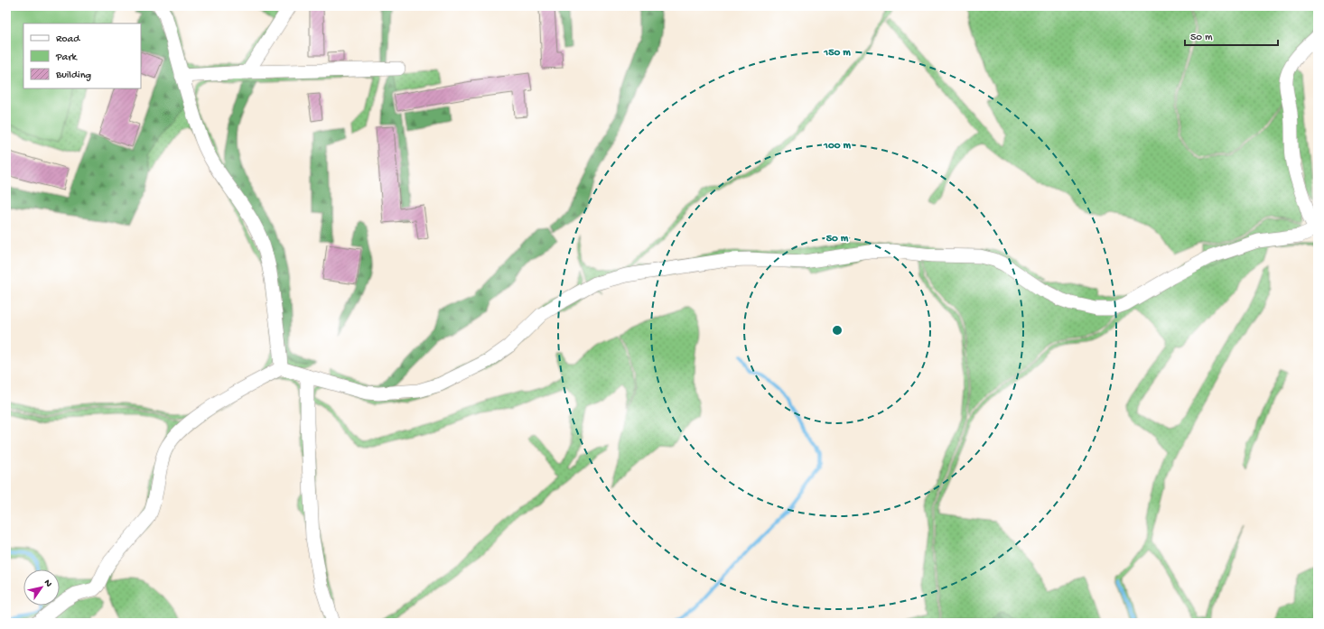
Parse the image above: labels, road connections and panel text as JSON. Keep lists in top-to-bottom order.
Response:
{
  "legend": ["Road", "Park", "Building"],
  "scale_bar": "50 m",
  "north": "top right",
  "rings": ["150 m", "100 m", "50 m"]
}
